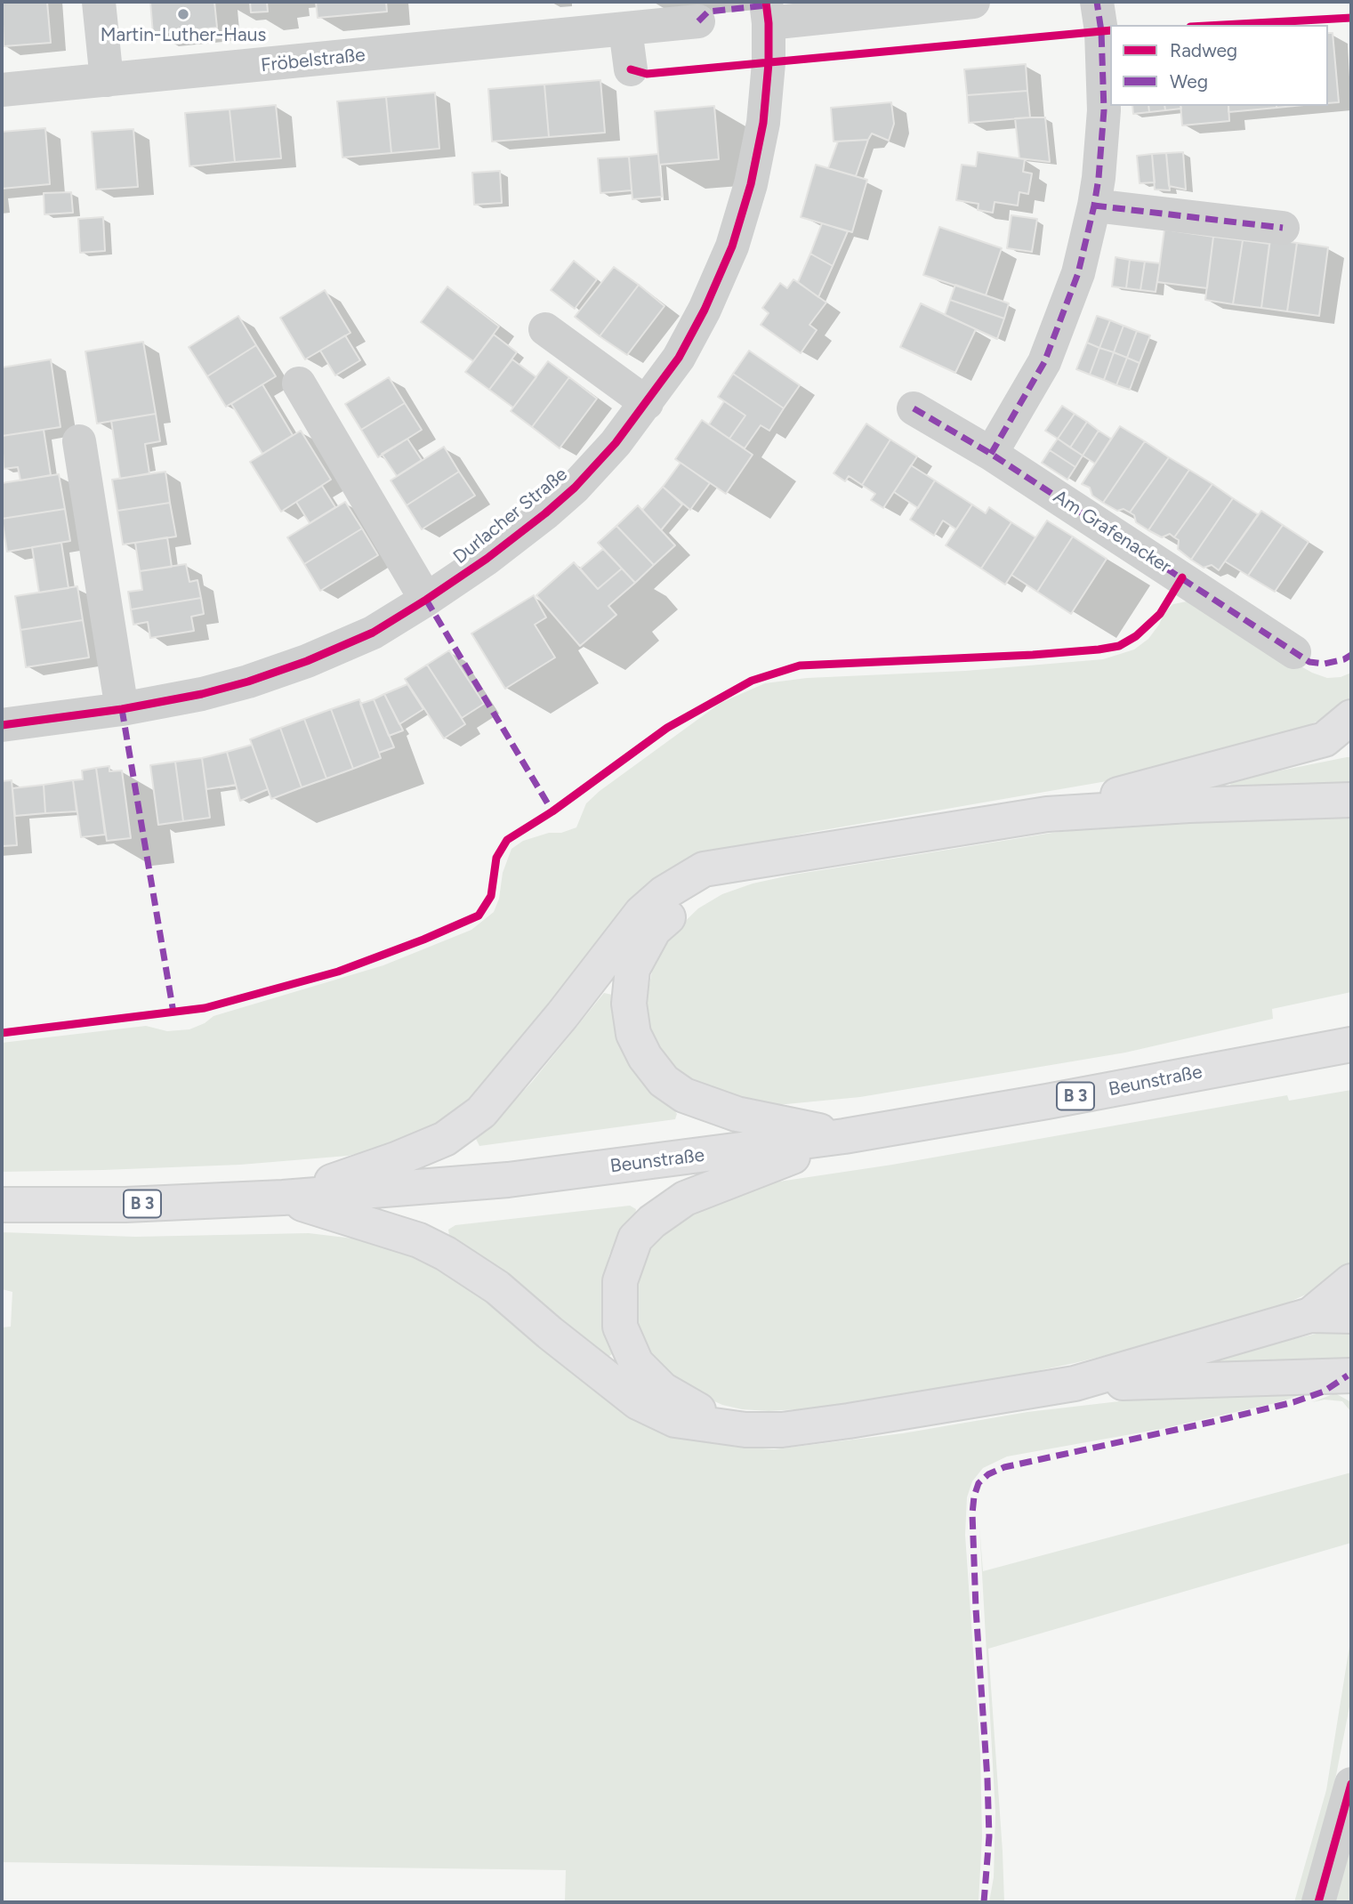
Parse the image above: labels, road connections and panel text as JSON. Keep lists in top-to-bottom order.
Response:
{
  "streets": {
    "main road": ["Beunstraße", "B 3"],
    "street": ["Fröbelstraße", "Durlacher Straße", "Am Grafenacker"]
  },
  "places": ["Martin-Luther-Haus"],
  "legend": ["Radweg", "Weg"]
}
